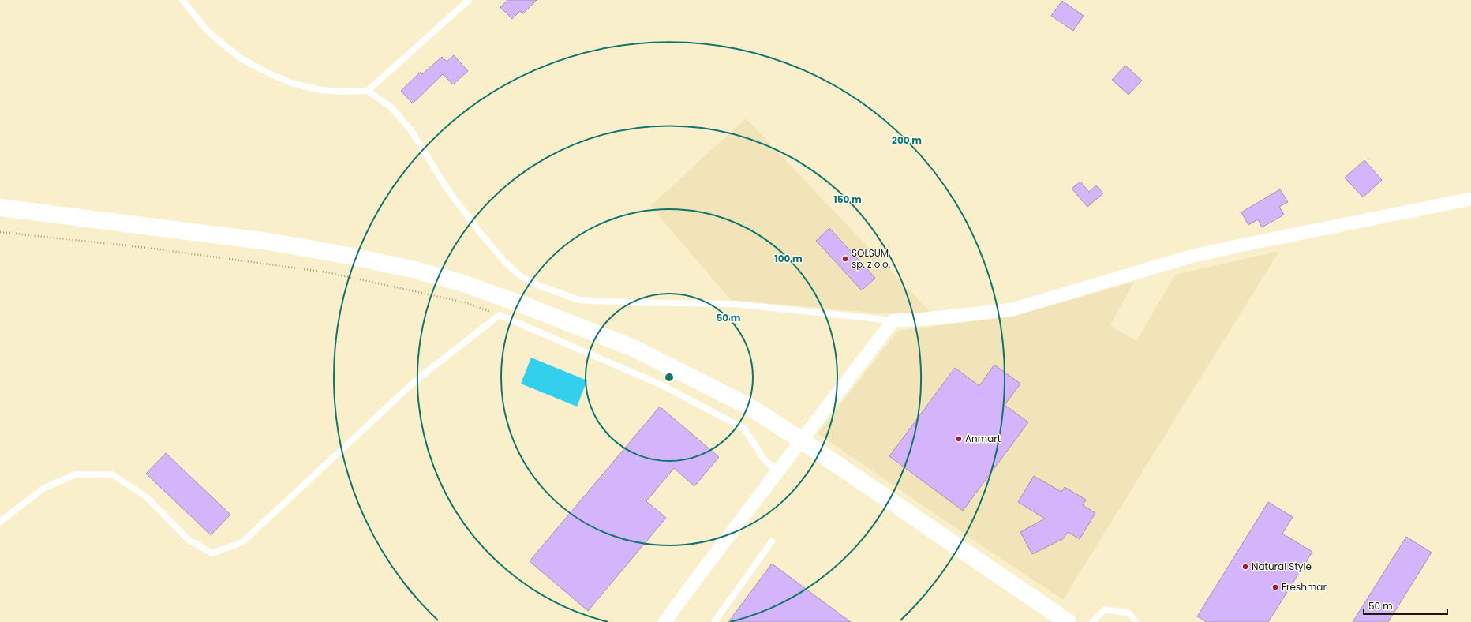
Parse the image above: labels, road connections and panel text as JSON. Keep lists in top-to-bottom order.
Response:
{
  "places": [
    "SOLSUM sp. z o.o.",
    "Anmart",
    "Natural Style",
    "Freshmar"
  ],
  "scale_bar": "50 m",
  "rings": [
    "200 m",
    "150 m",
    "100 m",
    "50 m"
  ]
}
